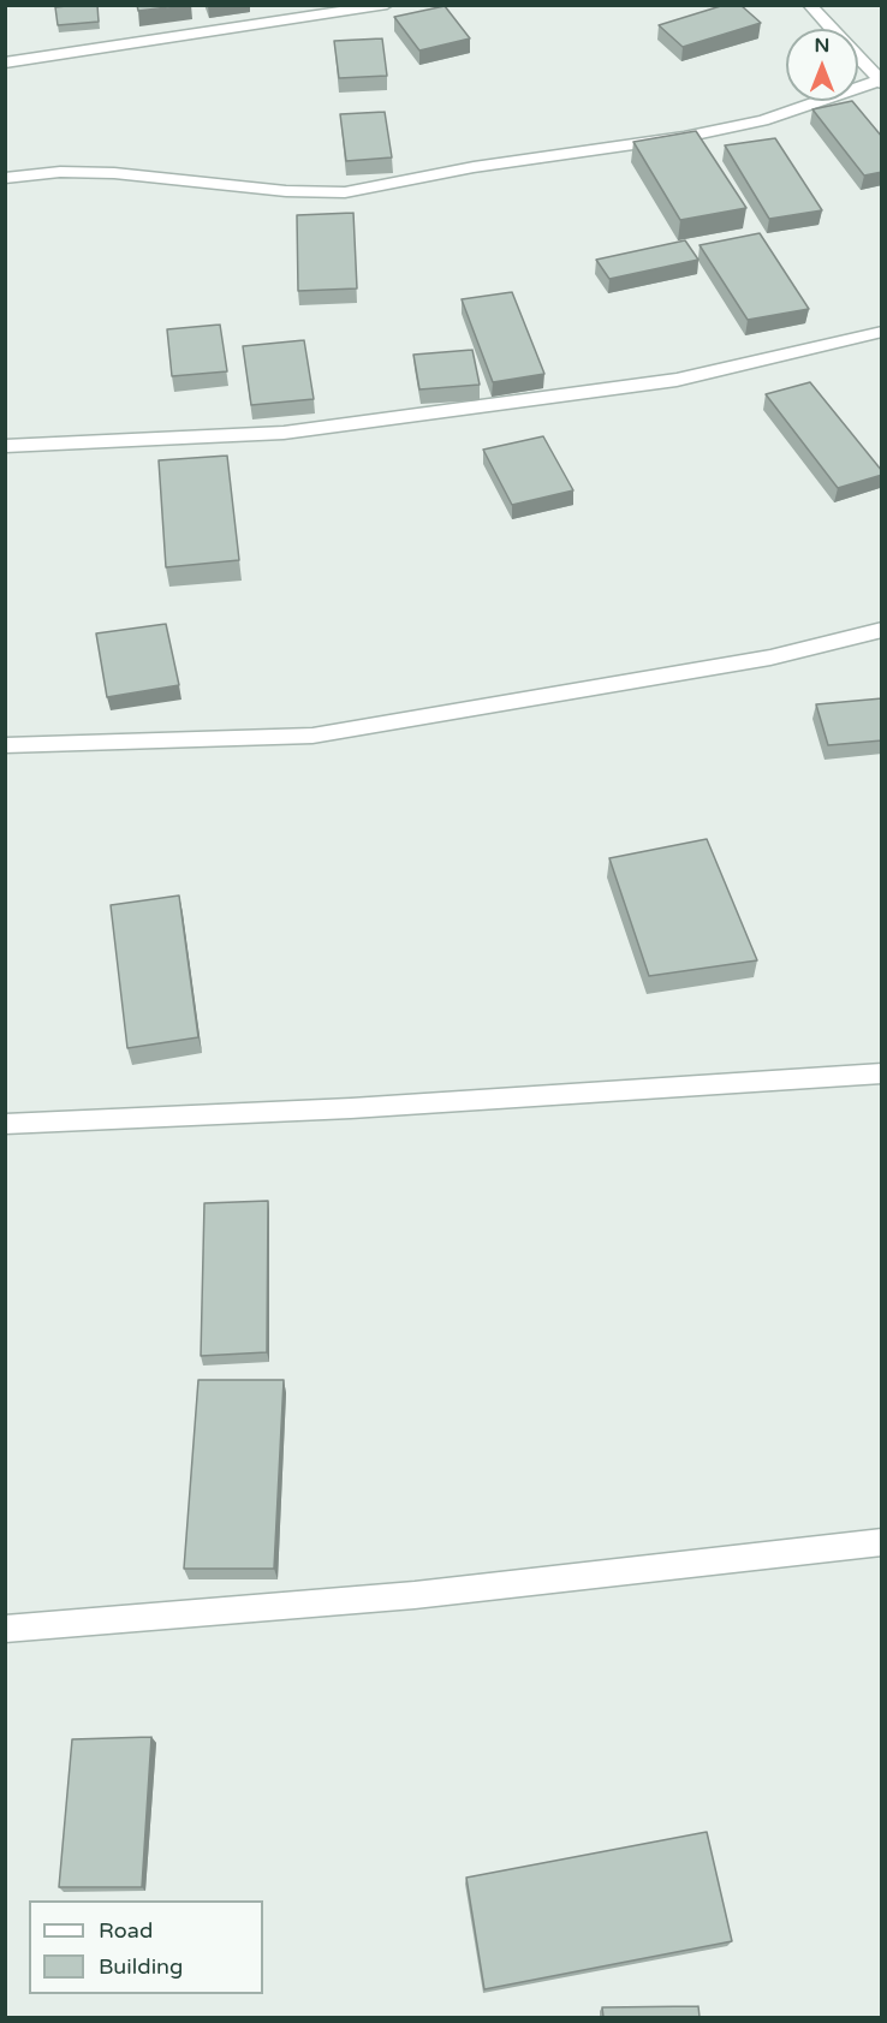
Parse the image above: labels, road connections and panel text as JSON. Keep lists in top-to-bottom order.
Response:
{
  "legend": ["Road", "Building"],
  "north": "top"
}
